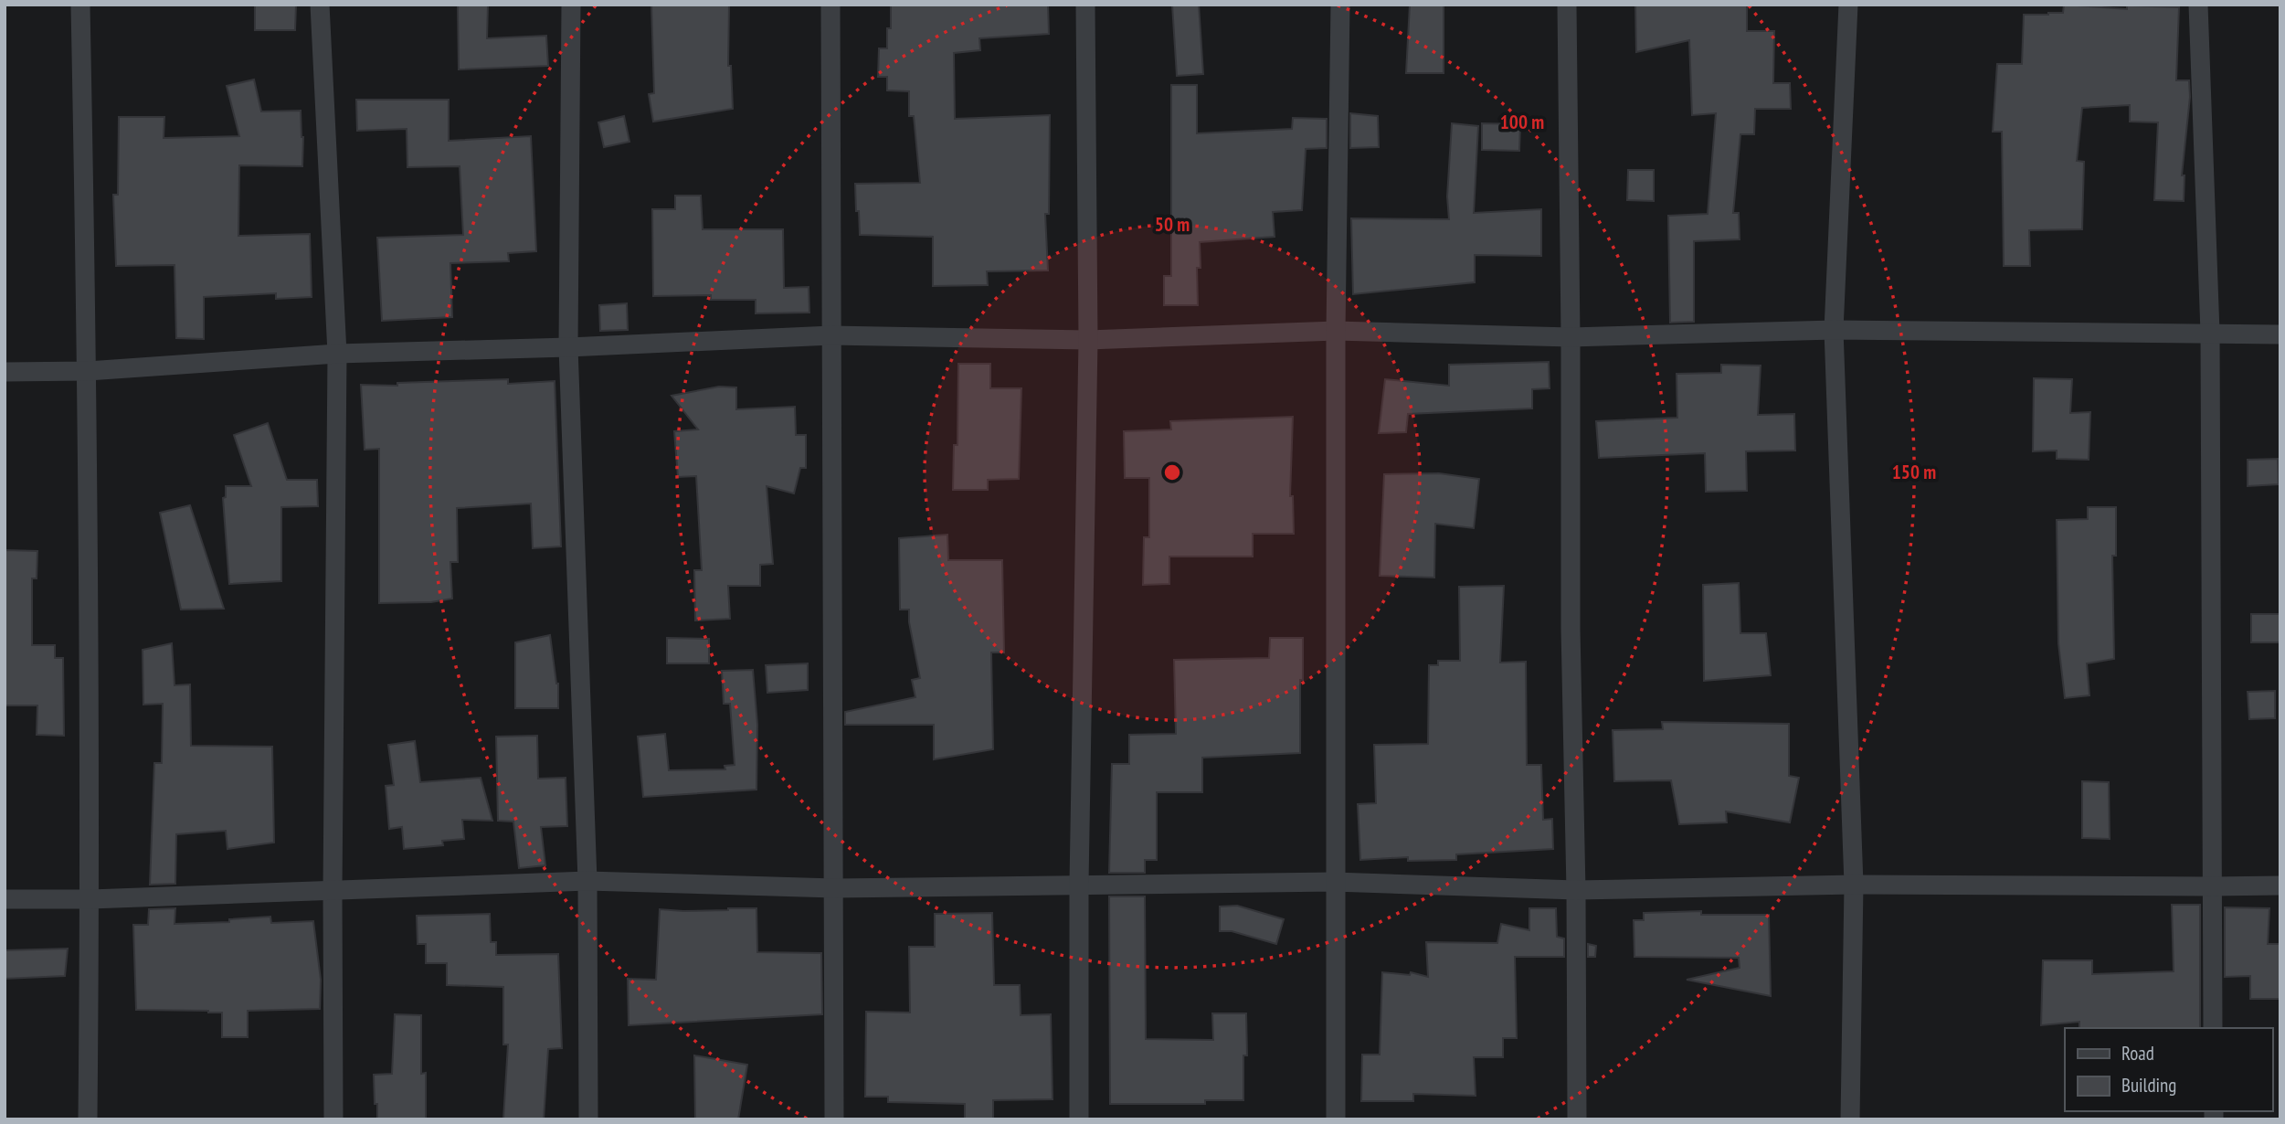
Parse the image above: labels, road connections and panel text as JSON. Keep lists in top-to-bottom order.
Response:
{
  "legend": ["Road", "Building"],
  "rings": ["100 m", "50 m", "150 m"]
}
